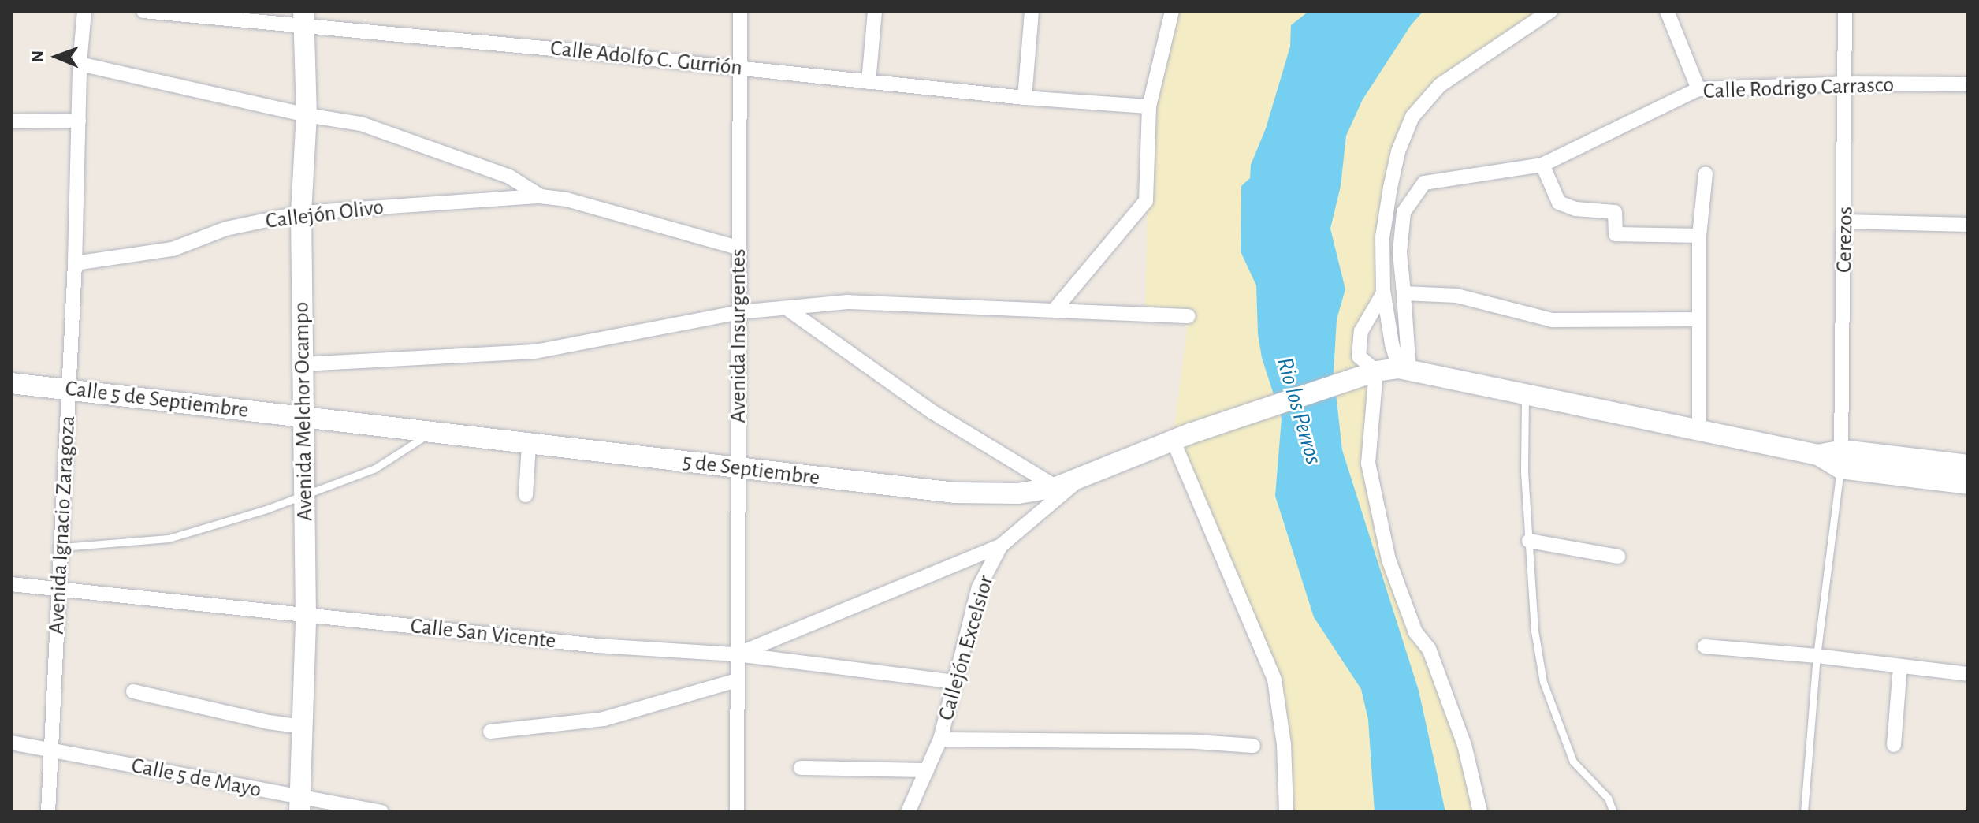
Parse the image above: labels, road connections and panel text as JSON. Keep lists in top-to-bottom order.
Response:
{
  "streets": {
    "street": [
      "Calle Adolfo C. Gurrión",
      "Calle Rodrigo Carrasco",
      "Callejón Olivo",
      "Cerezos",
      "Avenida Insurgentes",
      "Calle 5 de Septiembre",
      "Avenida Melchor Ocampo",
      "5 de Septiembre",
      "Avenida Ignacio Zaragoza",
      "Calle San Vicente",
      "Callejón Excelsior",
      "Calle 5 de Mayo"
    ]
  },
  "crossings": [
    ["Calle Adolfo C. Gurrión", "Avenida Insurgentes"],
    ["Calle Adolfo C. Gurrión", "Avenida Melchor Ocampo"],
    ["Calle Rodrigo Carrasco", "Cerezos"],
    ["Calle Rodrigo Carrasco", "5 de Septiembre"],
    ["Callejón Olivo", "Avenida Melchor Ocampo"],
    ["Callejón Olivo", "Avenida Ignacio Zaragoza"],
    ["Cerezos", "5 de Septiembre"],
    ["Avenida Insurgentes", "5 de Septiembre"],
    ["Avenida Insurgentes", "Calle San Vicente"],
    ["Calle 5 de Septiembre", "Avenida Melchor Ocampo"],
    ["Calle 5 de Septiembre", "5 de Septiembre"],
    ["Calle 5 de Septiembre", "Avenida Ignacio Zaragoza"],
    ["Avenida Melchor Ocampo", "5 de Septiembre"],
    ["Avenida Melchor Ocampo", "Calle San Vicente"],
    ["Avenida Melchor Ocampo", "Calle 5 de Mayo"],
    ["5 de Septiembre", "Callejón Excelsior"],
    ["Avenida Ignacio Zaragoza", "Calle San Vicente"],
    ["Avenida Ignacio Zaragoza", "Calle 5 de Mayo"],
    ["Calle San Vicente", "Callejón Excelsior"]
  ],
  "water": ["Rio los Perros"],
  "north": "left"
}
